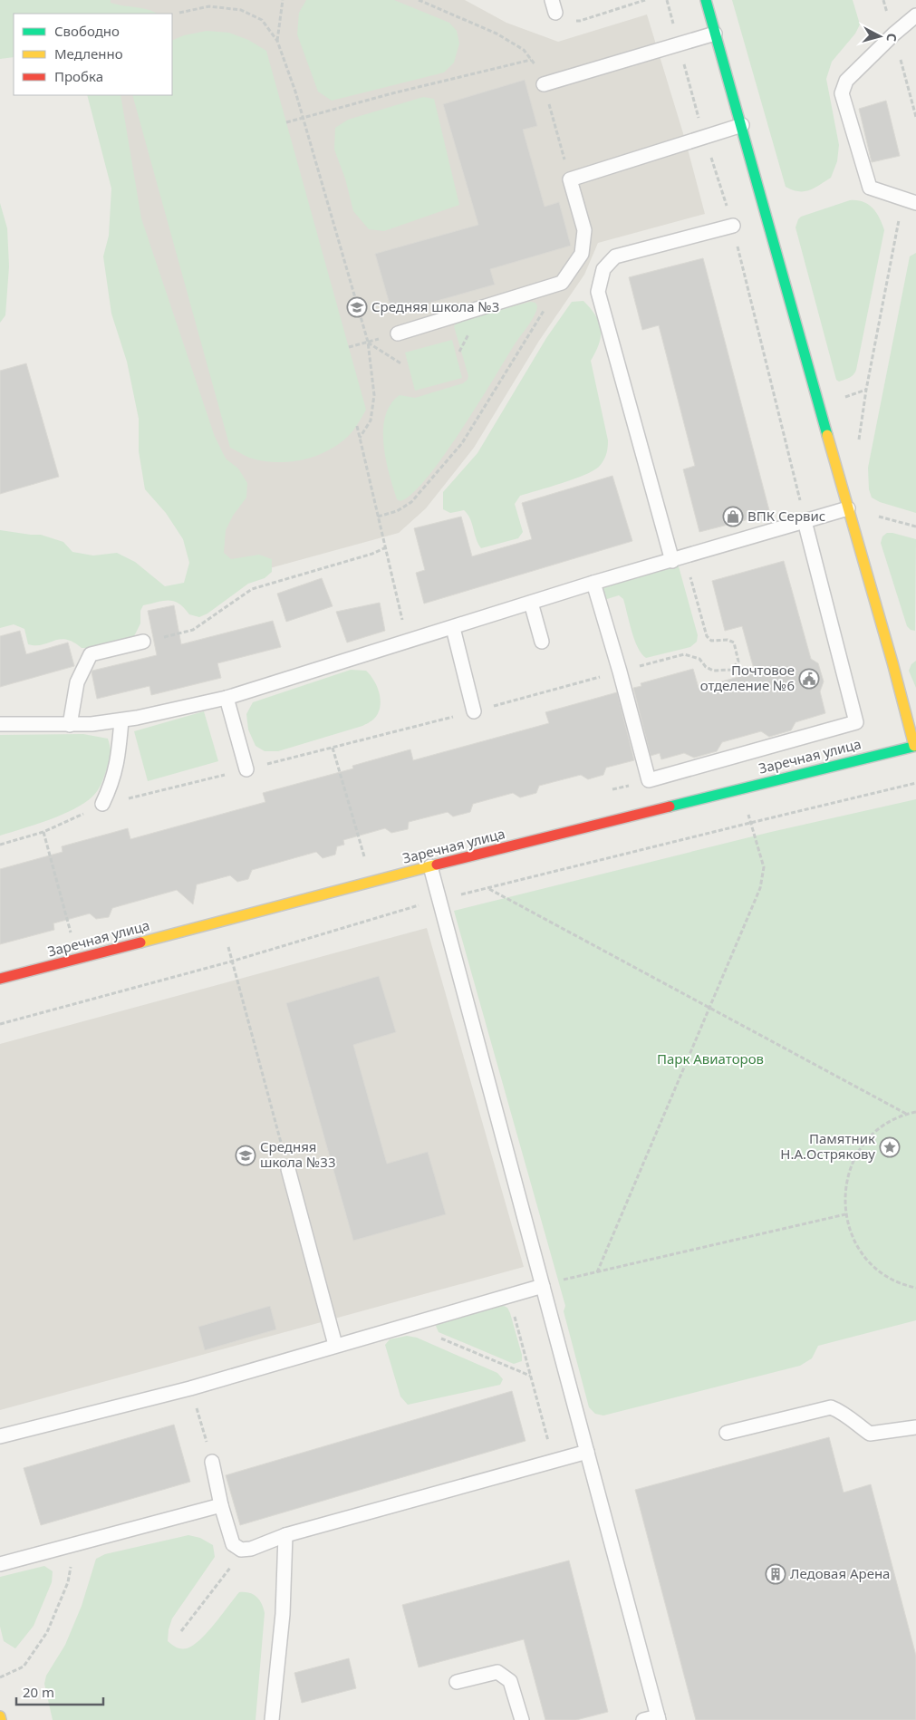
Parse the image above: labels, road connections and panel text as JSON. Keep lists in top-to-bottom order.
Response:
{
  "streets": {
    "street": ["Заречная улица"]
  },
  "parks": ["Парк Авиаторов"],
  "places": {
    "school or university": ["Средняя школа №3", "Средняя школа №33"],
    "shop": ["ВПК Сервис"],
    "public building": ["Почтовое отделение №6"],
    "place": ["Памятник Н.А.Острякову"],
    "building": ["Ледовая Арена"]
  },
  "legend": ["Свободно", "Медленно", "Пробка"],
  "scale_bar": "20 m",
  "north": "right"
}
